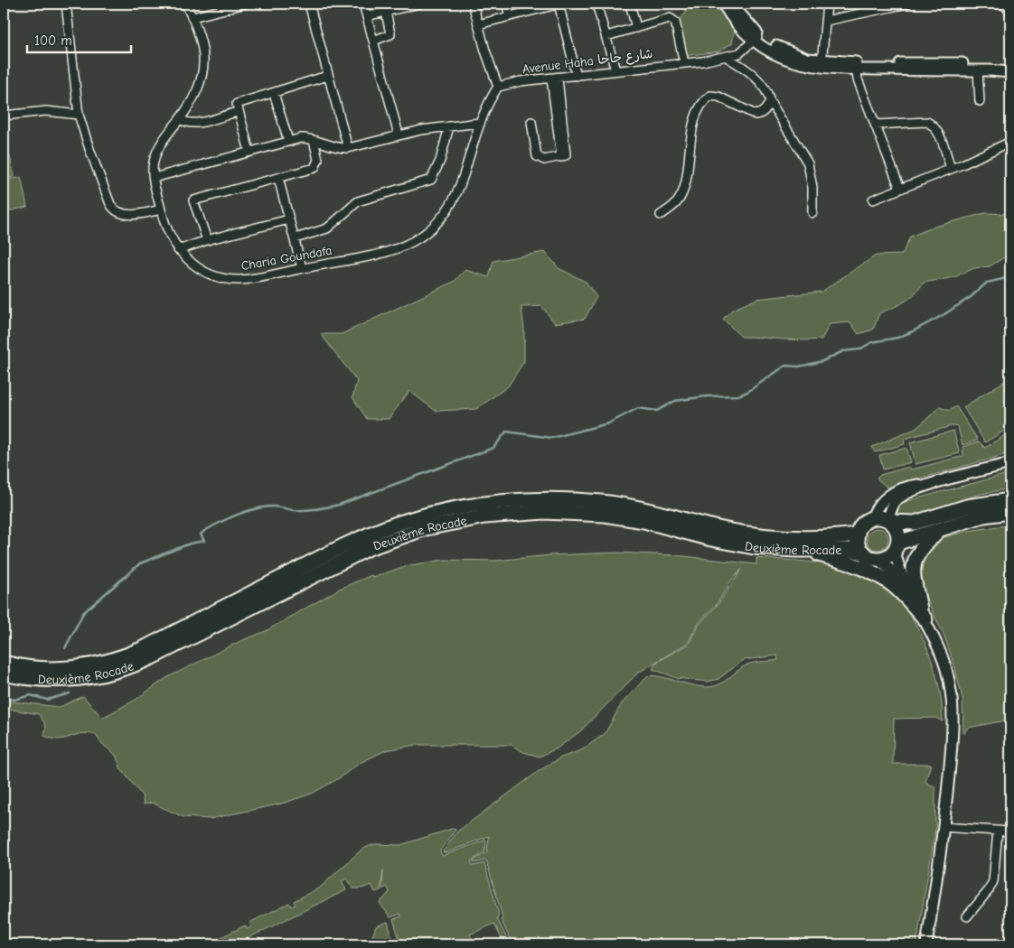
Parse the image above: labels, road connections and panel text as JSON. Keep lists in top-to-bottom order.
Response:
{
  "streets": {
    "highway": ["Deuxième Rocade"],
    "street": ["Avenue Haha شارع حاحا", "Charia Goundafa"]
  },
  "crossings": [
    ["Avenue Haha شارع حاحا", "Charia Goundafa"]
  ],
  "scale_bar": "100 m"
}
